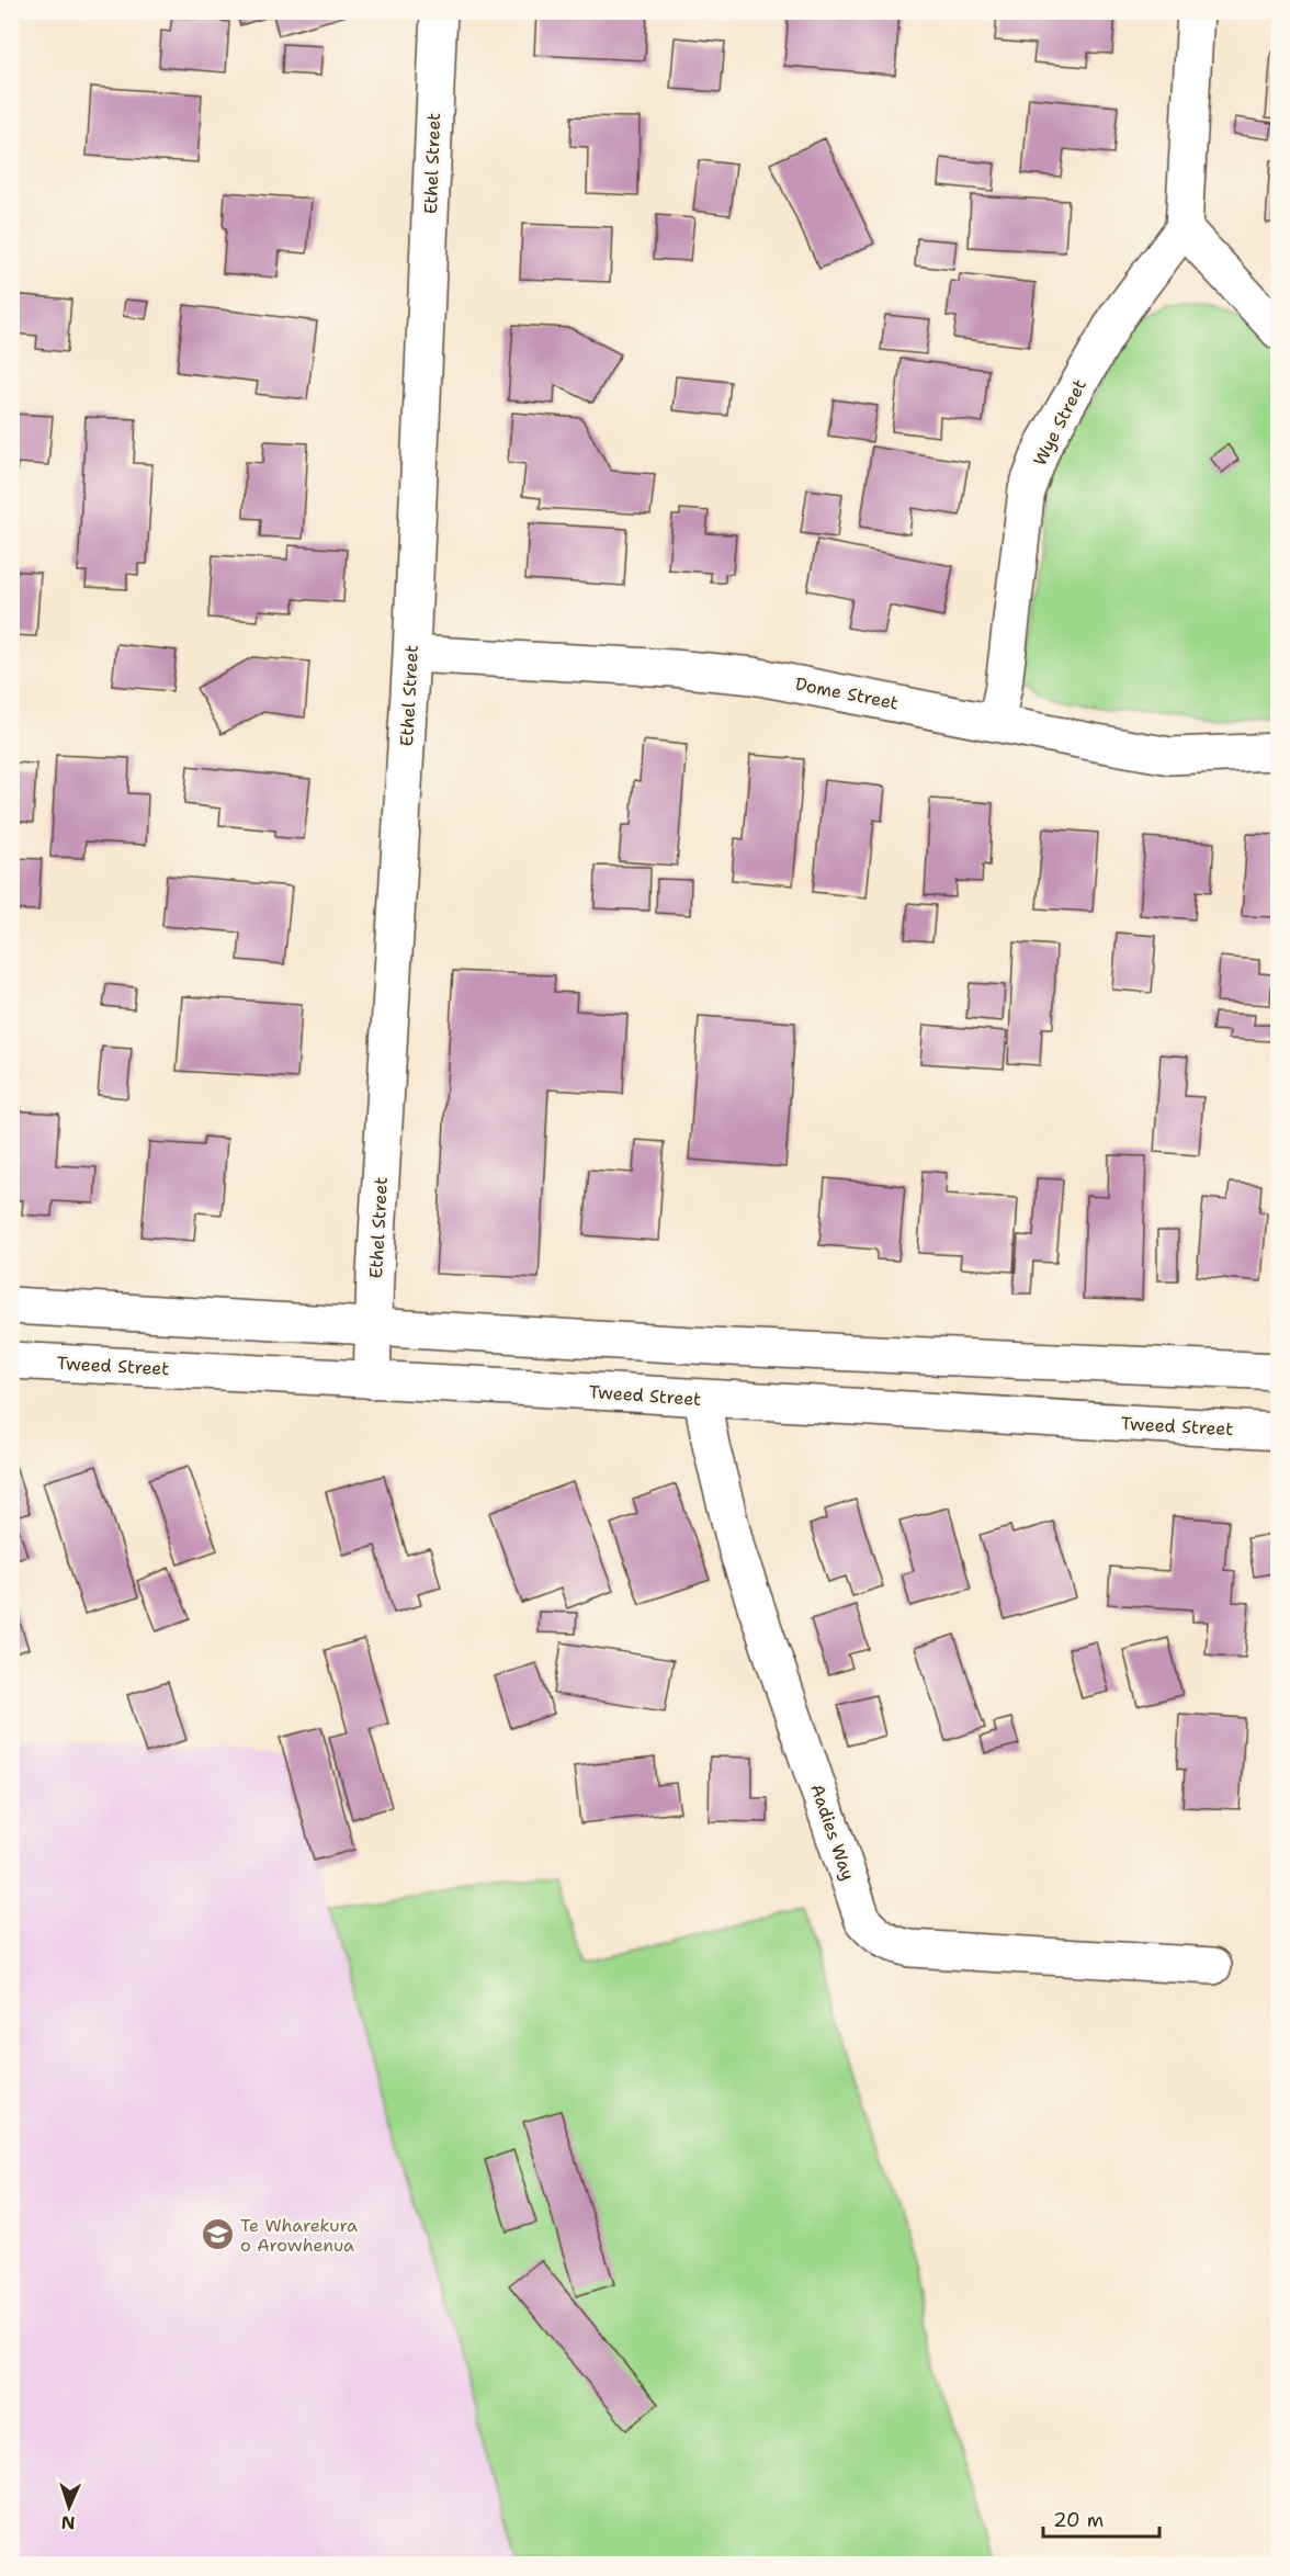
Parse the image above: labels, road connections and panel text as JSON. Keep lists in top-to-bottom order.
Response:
{
  "streets": {
    "street": [
      "Ethel Street",
      "Wye Street",
      "Dome Street",
      "Tweed Street",
      "Aadies Way"
    ]
  },
  "crossings": [
    ["Ethel Street", "Dome Street"],
    ["Ethel Street", "Tweed Street"],
    ["Wye Street", "Dome Street"],
    ["Tweed Street", "Aadies Way"]
  ],
  "places": {
    "school or university": ["Te Wharekura o Arowhenua"]
  },
  "scale_bar": "20 m",
  "north": "bottom"
}
